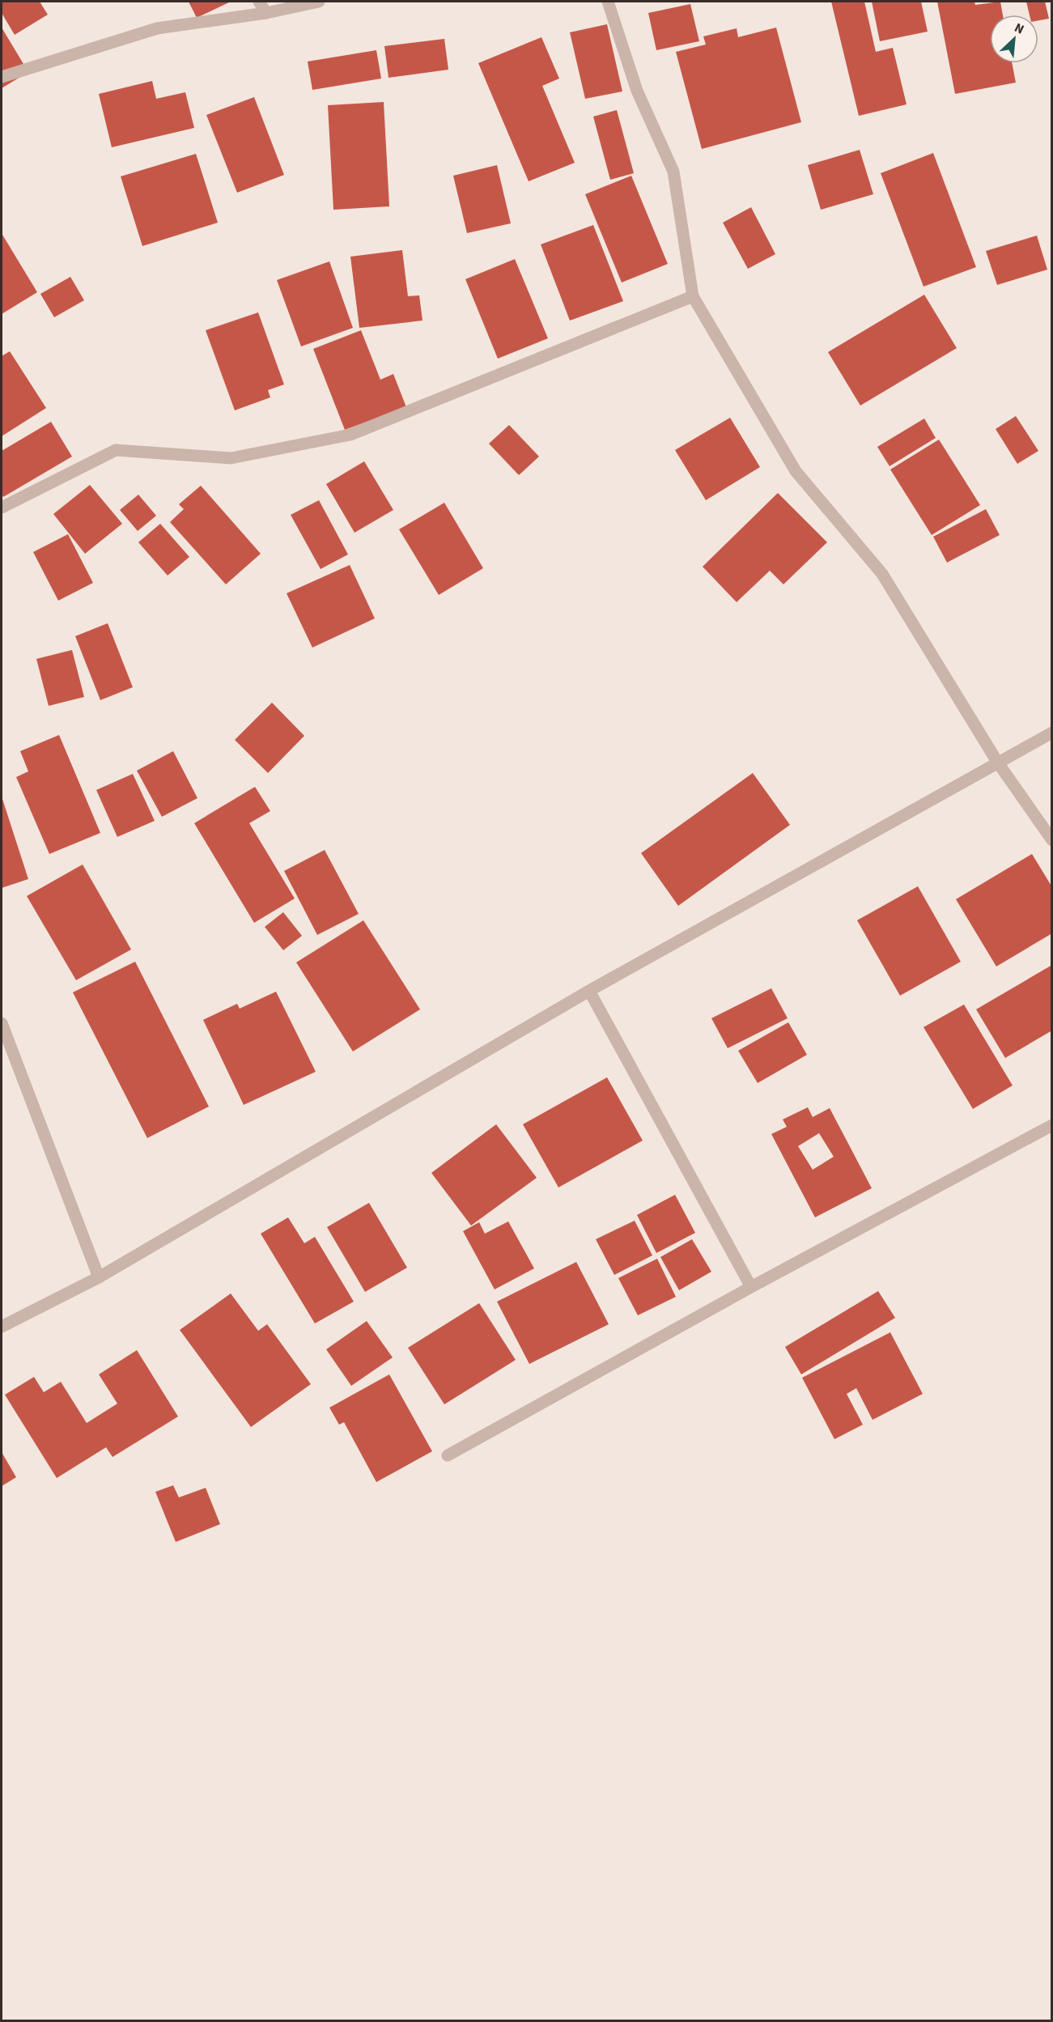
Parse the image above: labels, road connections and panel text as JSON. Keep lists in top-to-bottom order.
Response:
{
  "north": "top right"
}
